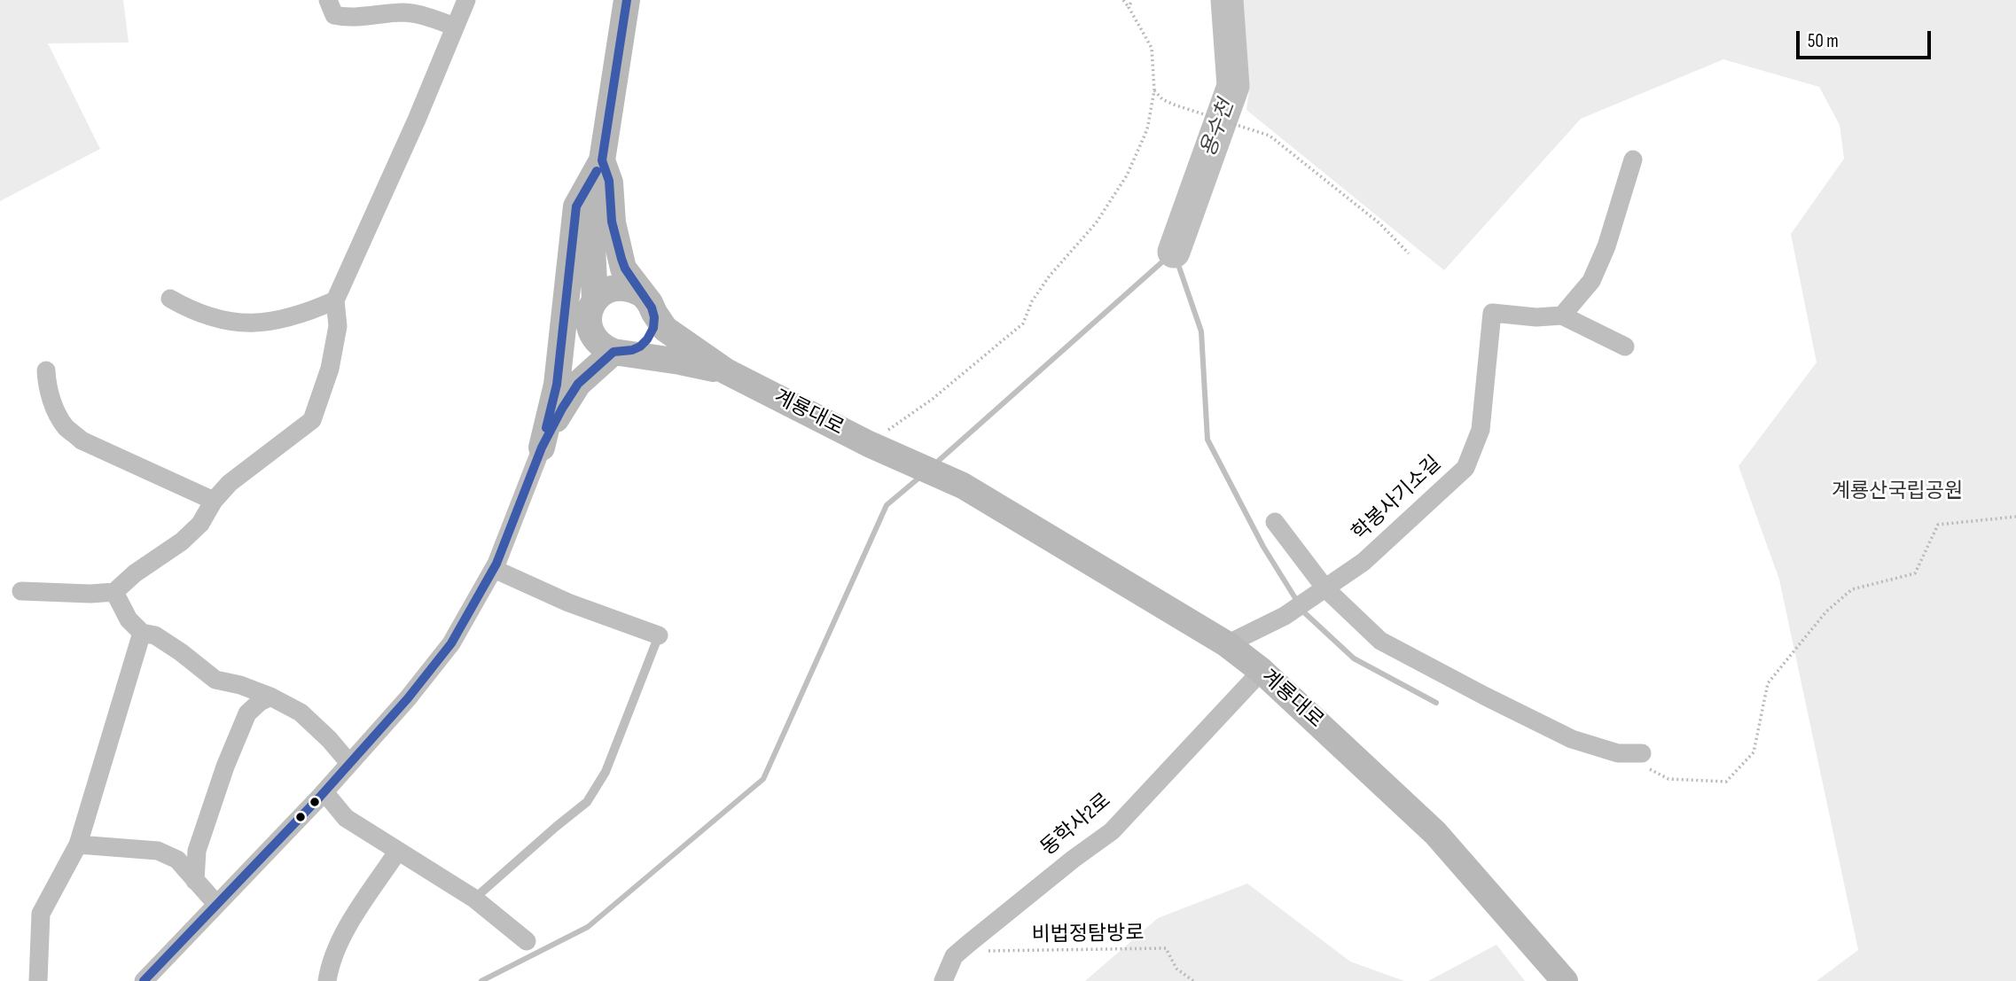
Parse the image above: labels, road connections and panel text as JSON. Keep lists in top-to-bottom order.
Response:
{
  "streets": {
    "street": ["계룡대로", "학봉사기소길", "동학사2로"],
    "path": ["비법정탐방로"]
  },
  "crossings": [
    ["계룡대로", "동학사2로"],
    ["동학사2로", "비법정탐방로"]
  ],
  "water": ["용수천"],
  "parks": ["계룡산국립공원"],
  "scale_bar": "50 m"
}
